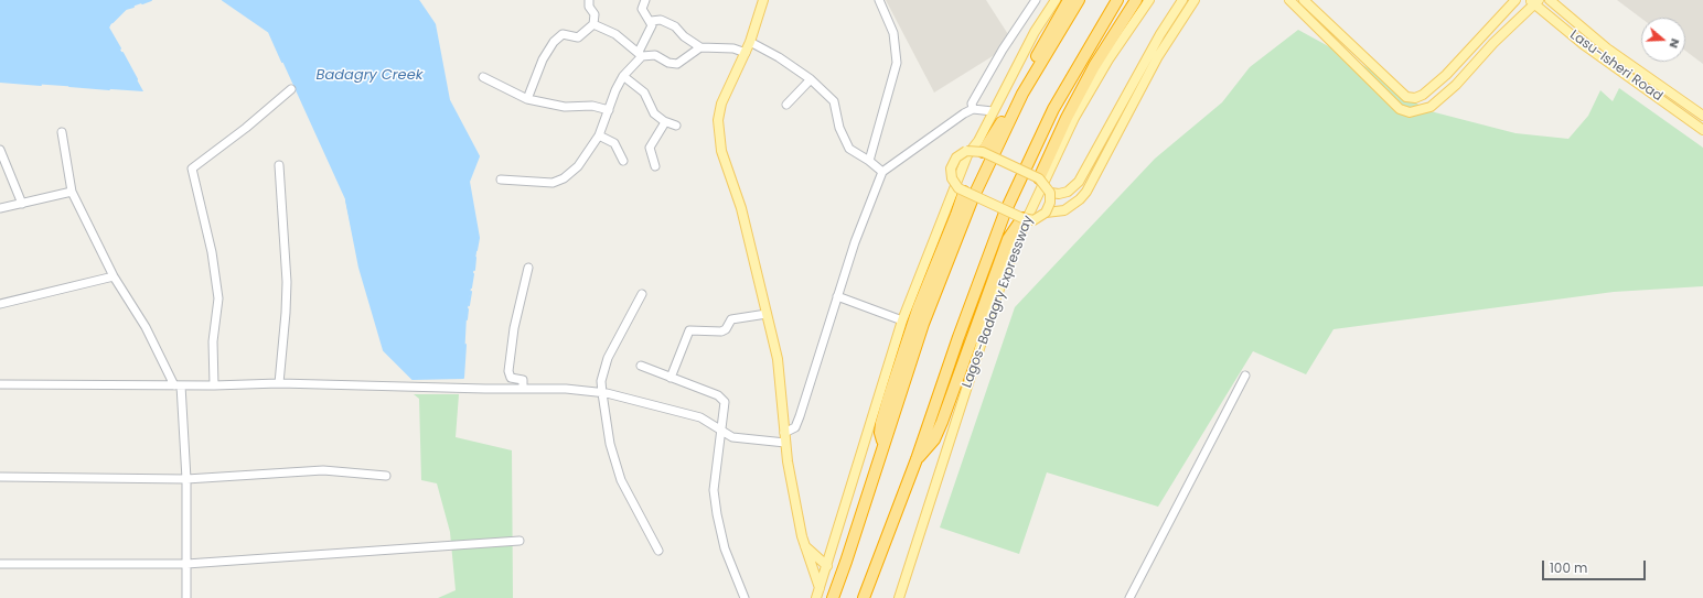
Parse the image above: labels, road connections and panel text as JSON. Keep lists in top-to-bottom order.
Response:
{
  "streets": {
    "highway": ["Lagos-Badagry Expressway"],
    "main road": ["Lasu-Isheri Road"]
  },
  "water": ["Badagry Creek"],
  "scale_bar": "100 m",
  "north": "right"
}
